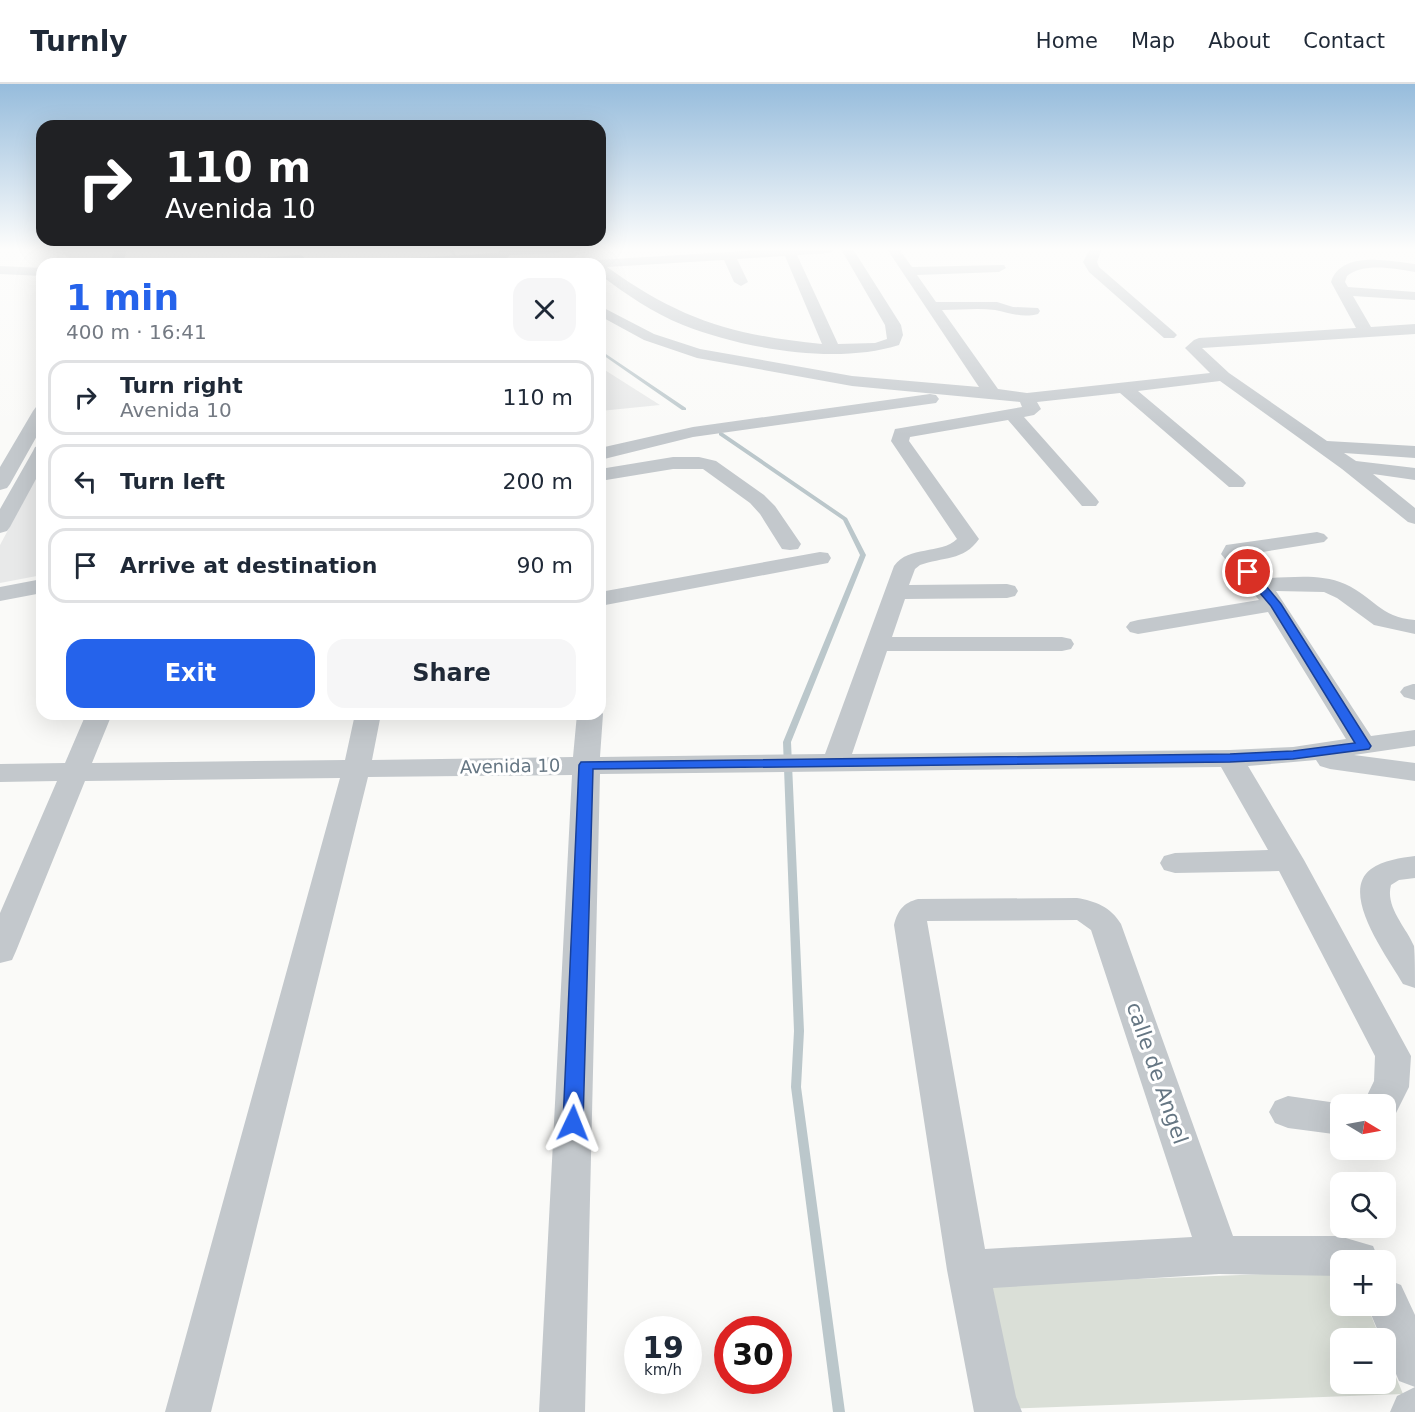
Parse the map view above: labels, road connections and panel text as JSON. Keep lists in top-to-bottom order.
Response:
{
  "streets": {
    "street": ["Avenida 10", "calle de Angel"]
  },
  "north": "right",
  "page": {
    "header": "Turnly",
    "nav": [
      "Home",
      "Map",
      "About",
      "Contact"
    ],
    "turn": ["110 m", "Avenida 10"],
    "heading": ["1 min", "400 m · 16:41"],
    "list": [
      {
        "name": "Turn right",
        "note": "Avenida 10",
        "value": "110 m"
      },
      {
        "name": "Turn left",
        "value": "200 m"
      },
      {
        "name": "Arrive at destination",
        "value": "90 m"
      }
    ],
    "buttons": ["Exit", "Share"],
    "map_buttons": ["+", "−"],
    "speed": "19 km/h",
    "limit": "30"
  }
}
